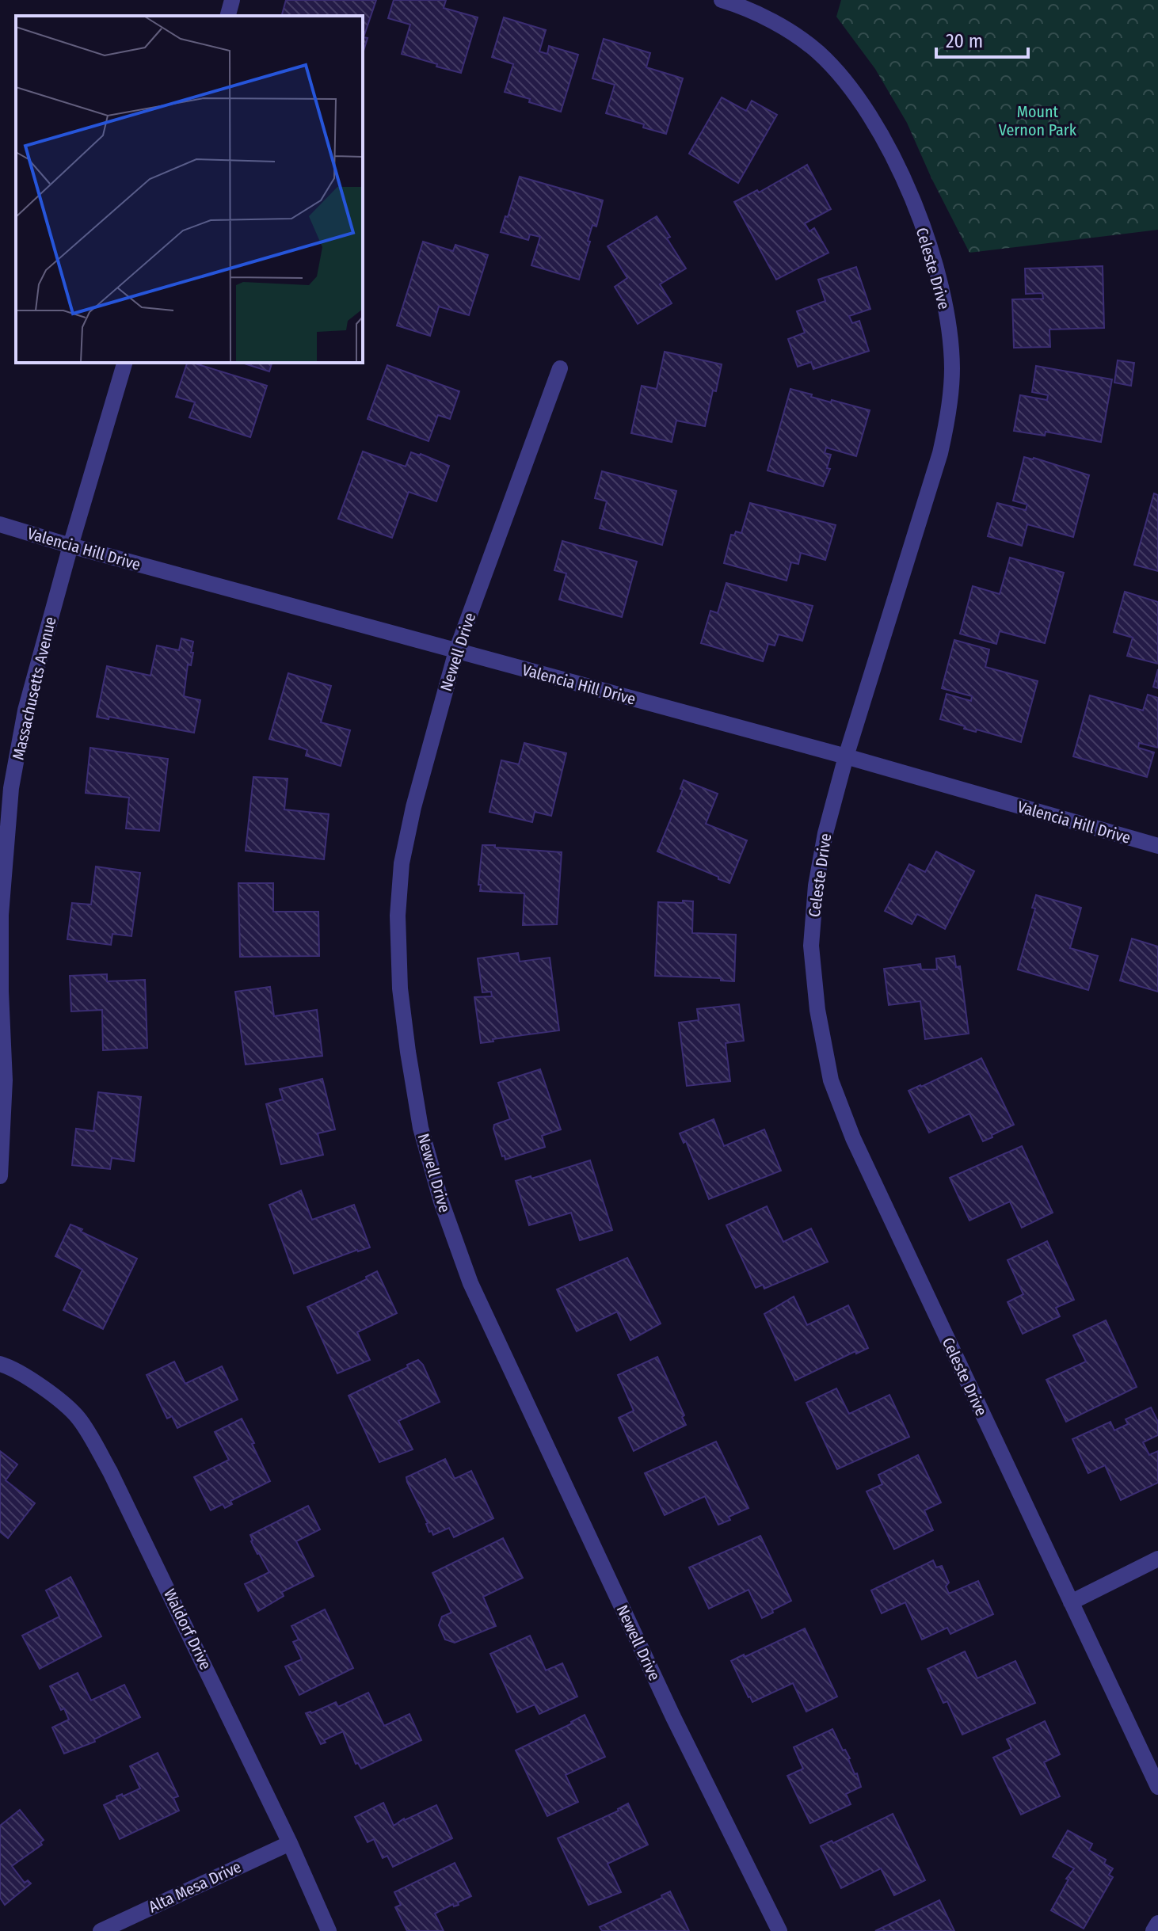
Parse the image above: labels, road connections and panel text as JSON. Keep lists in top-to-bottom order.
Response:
{
  "streets": {
    "street": [
      "Celeste Drive",
      "Valencia Hill Drive",
      "Newell Drive",
      "Massachusetts Avenue",
      "Waldorf Drive",
      "Alta Mesa Drive"
    ]
  },
  "crossings": [
    ["Celeste Drive", "Valencia Hill Drive"],
    ["Valencia Hill Drive", "Newell Drive"],
    ["Valencia Hill Drive", "Massachusetts Avenue"],
    ["Waldorf Drive", "Alta Mesa Drive"]
  ],
  "parks": ["Mount Vernon Park"],
  "scale_bar": "20 m"
}
